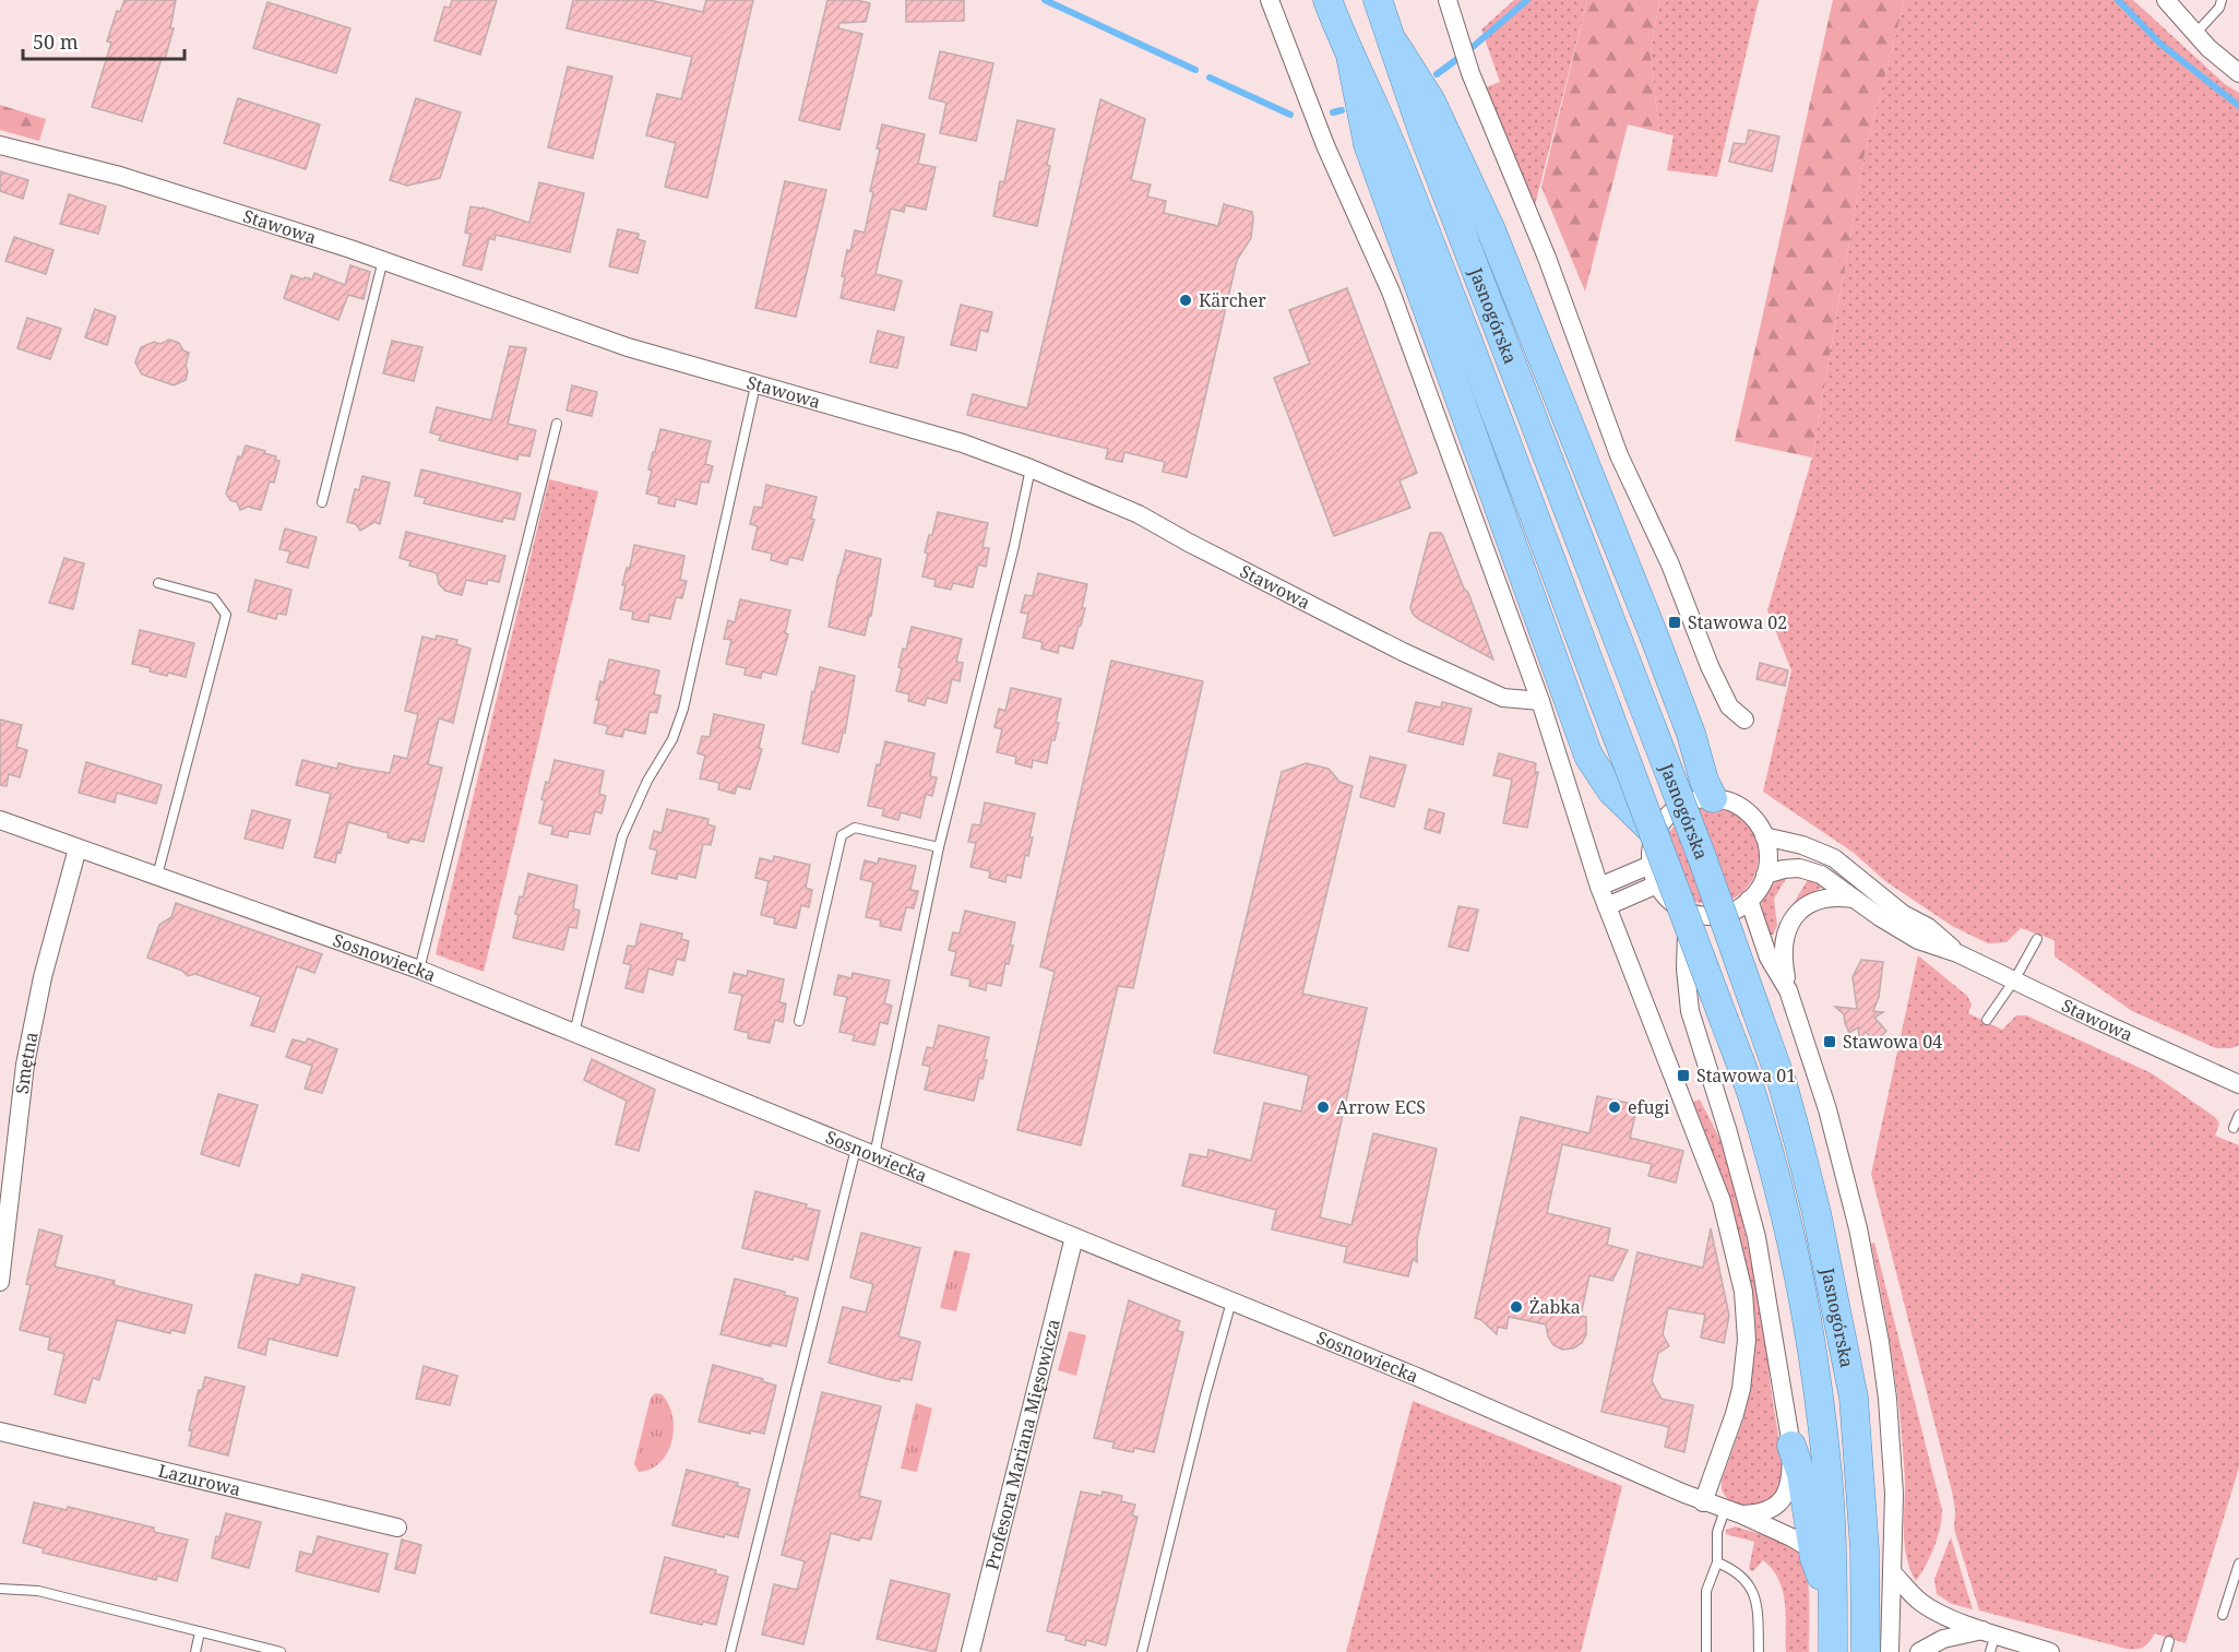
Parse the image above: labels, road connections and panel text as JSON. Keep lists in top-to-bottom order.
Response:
{
  "streets": {
    "main road": ["Jasnogórska"],
    "street": [
      "Stawowa",
      "Sosnowiecka",
      "Smętna",
      "Profesora Mariana Mięsowicza",
      "Lazurowa"
    ]
  },
  "crossings": [
    ["Stawowa", "Jasnogórska"],
    ["Sosnowiecka", "Smętna"],
    ["Sosnowiecka", "Profesora Mariana Mięsowicza"]
  ],
  "places": {
    "other": [
      "Kärcher",
      "Arrow ECS",
      "efugi",
      "Żabka"
    ],
    "transit": ["Stawowa 02", "Stawowa 04", "Stawowa 01"]
  },
  "scale_bar": "50 m"
}
